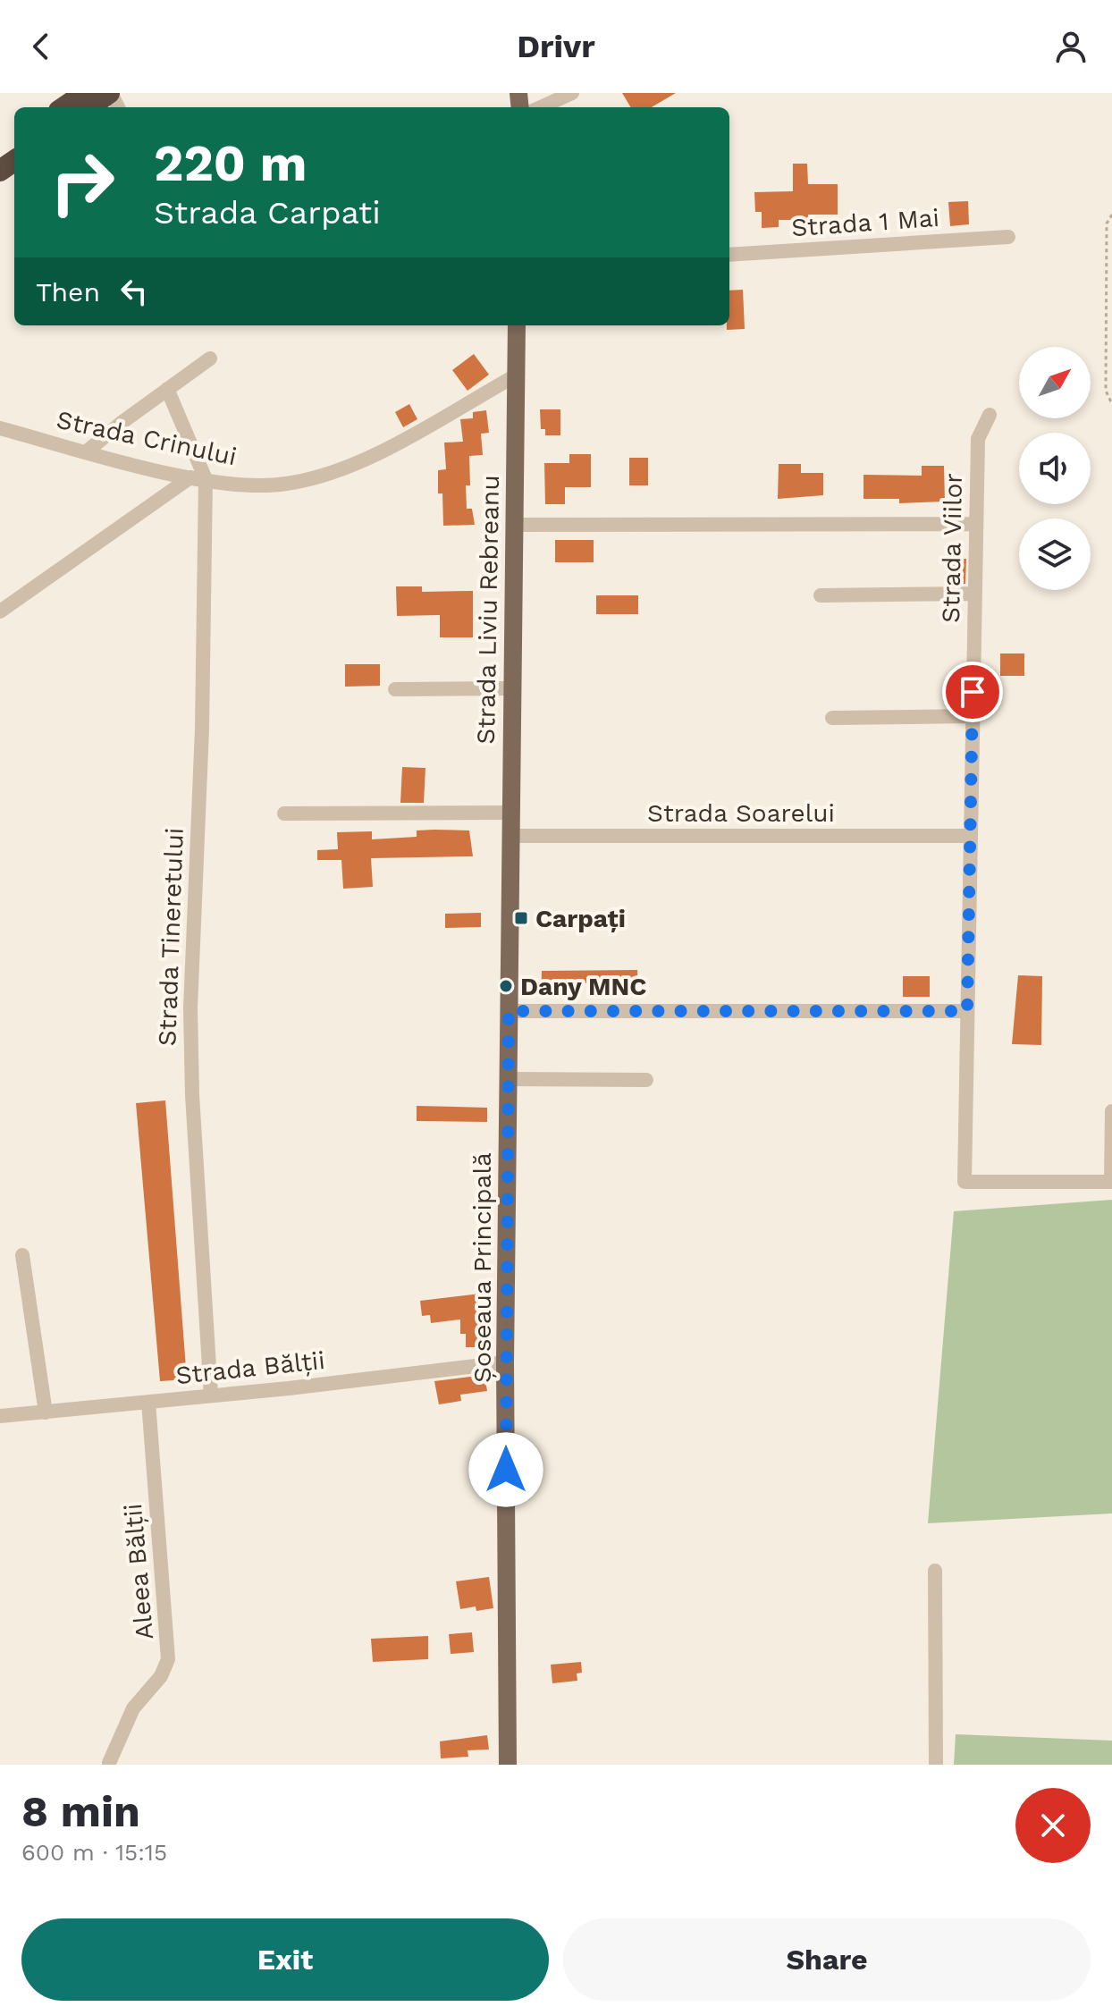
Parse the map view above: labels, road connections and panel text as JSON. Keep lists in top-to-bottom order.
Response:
{
  "streets": {
    "main road": ["Strada Liviu Rebreanu", "Șoseaua Principală"],
    "street": [
      "Strada 1 Mai",
      "Strada Crinului",
      "Strada Viilor",
      "Strada Soarelui",
      "Strada Tineretului",
      "Strada Bălții",
      "Aleea Bălții"
    ]
  },
  "crossings": [
    ["Strada Crinului", "Strada Liviu Rebreanu"],
    ["Strada Crinului", "Strada Tineretului"],
    ["Strada Viilor", "Strada Soarelui"],
    ["Strada Liviu Rebreanu", "Strada Soarelui"],
    ["Strada Liviu Rebreanu", "Șoseaua Principală"],
    ["Strada Tineretului", "Strada Bălții"],
    ["Șoseaua Principală", "Strada Bălții"],
    ["Strada Bălții", "Aleea Bălții"]
  ],
  "places": {
    "transit": ["Carpați"],
    "other": ["Dany MNC"]
  },
  "north": "top right",
  "page": {
    "header": "Drivr",
    "turn": ["220 m", "Strada Carpati"],
    "then": "Then",
    "heading": ["8 min", "600 m · 15:15"],
    "buttons": ["Exit", "Share"]
  }
}
